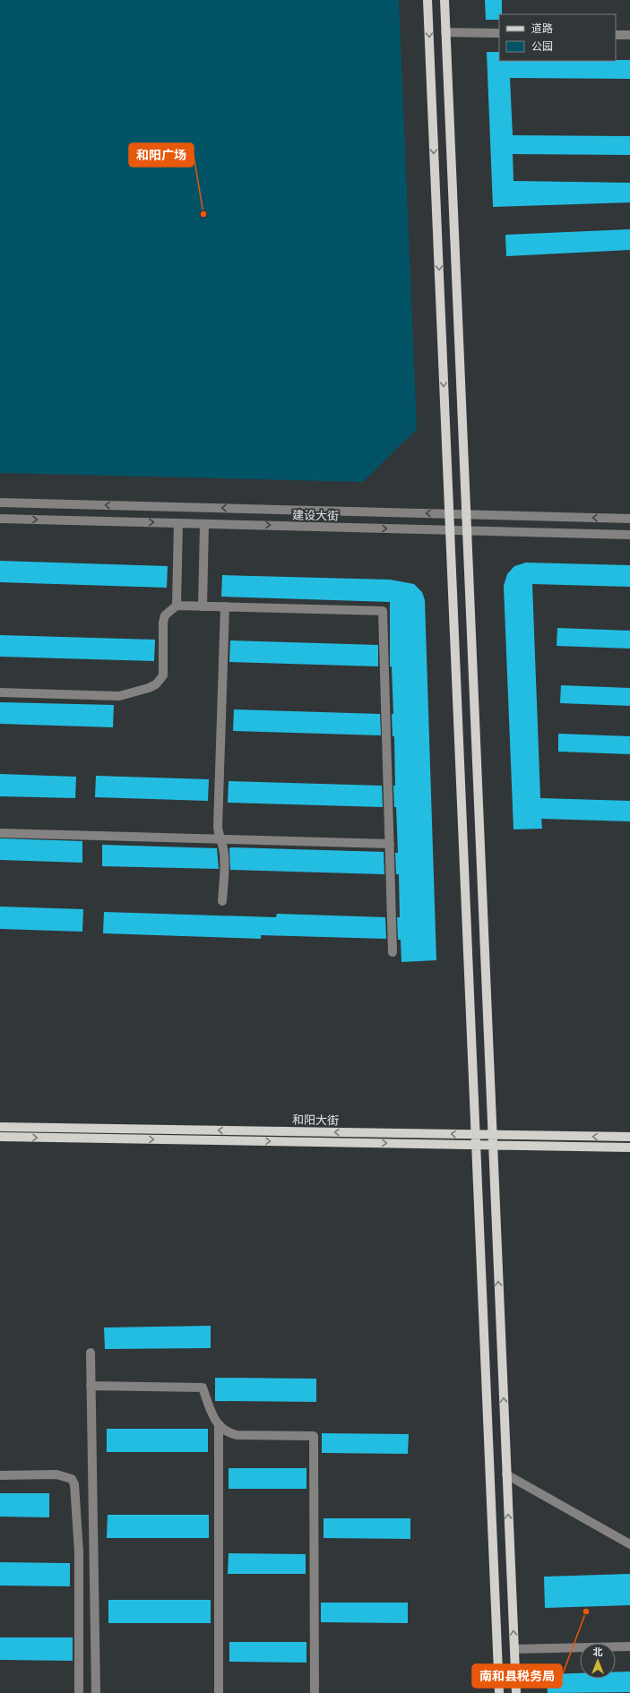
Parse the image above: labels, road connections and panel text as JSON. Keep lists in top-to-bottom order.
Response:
{
  "streets": {
    "main road": ["和阳大街"],
    "street": ["建设大街"]
  },
  "places": ["和阳广场", "南和县税务局"],
  "legend": ["道路", "公园"],
  "north": "top"
}
